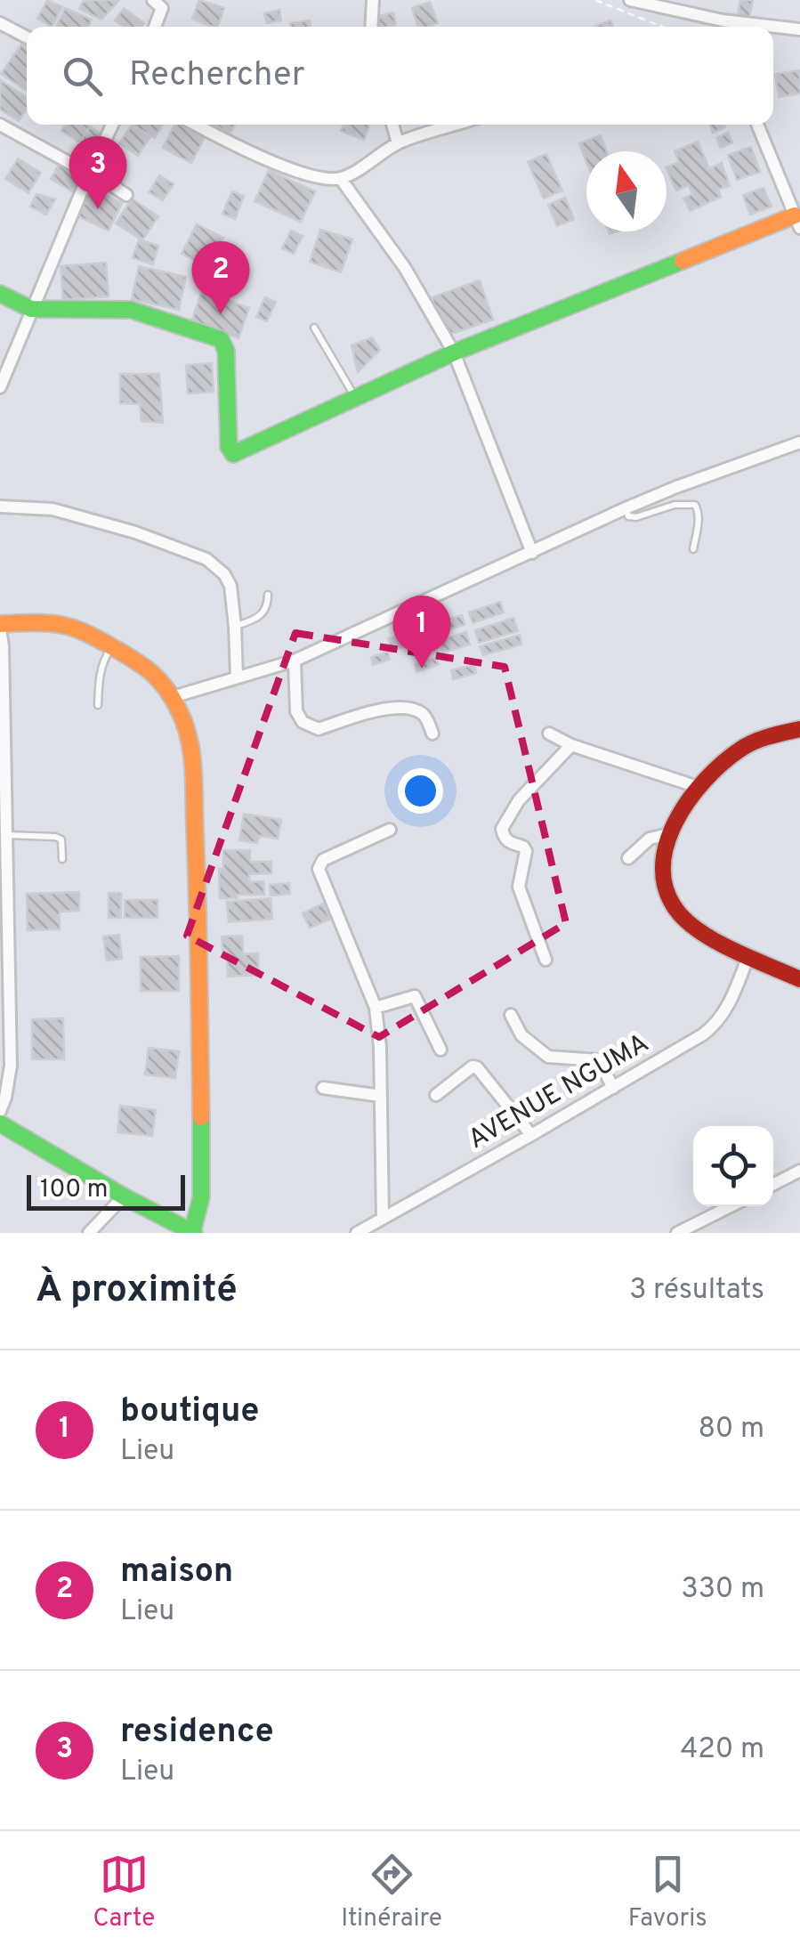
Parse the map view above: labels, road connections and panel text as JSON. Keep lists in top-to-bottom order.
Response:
{
  "streets": {
    "street": ["AVENUE NGUMA"]
  },
  "scale_bar": "100 m",
  "north": "top",
  "page": {
    "search": "Rechercher",
    "pins": ["3", "2", "1"],
    "scale": "100 m",
    "heading": ["À proximité", "3 résultats"],
    "list": [
      {
        "mark": "1",
        "name": "boutique",
        "note": "Lieu",
        "value": "80 m"
      },
      {
        "mark": "2",
        "name": "maison",
        "note": "Lieu",
        "value": "330 m"
      },
      {
        "mark": "3",
        "name": "residence",
        "note": "Lieu",
        "value": "420 m"
      }
    ],
    "nav": ["Carte", "Itinéraire", "Favoris"]
  }
}
